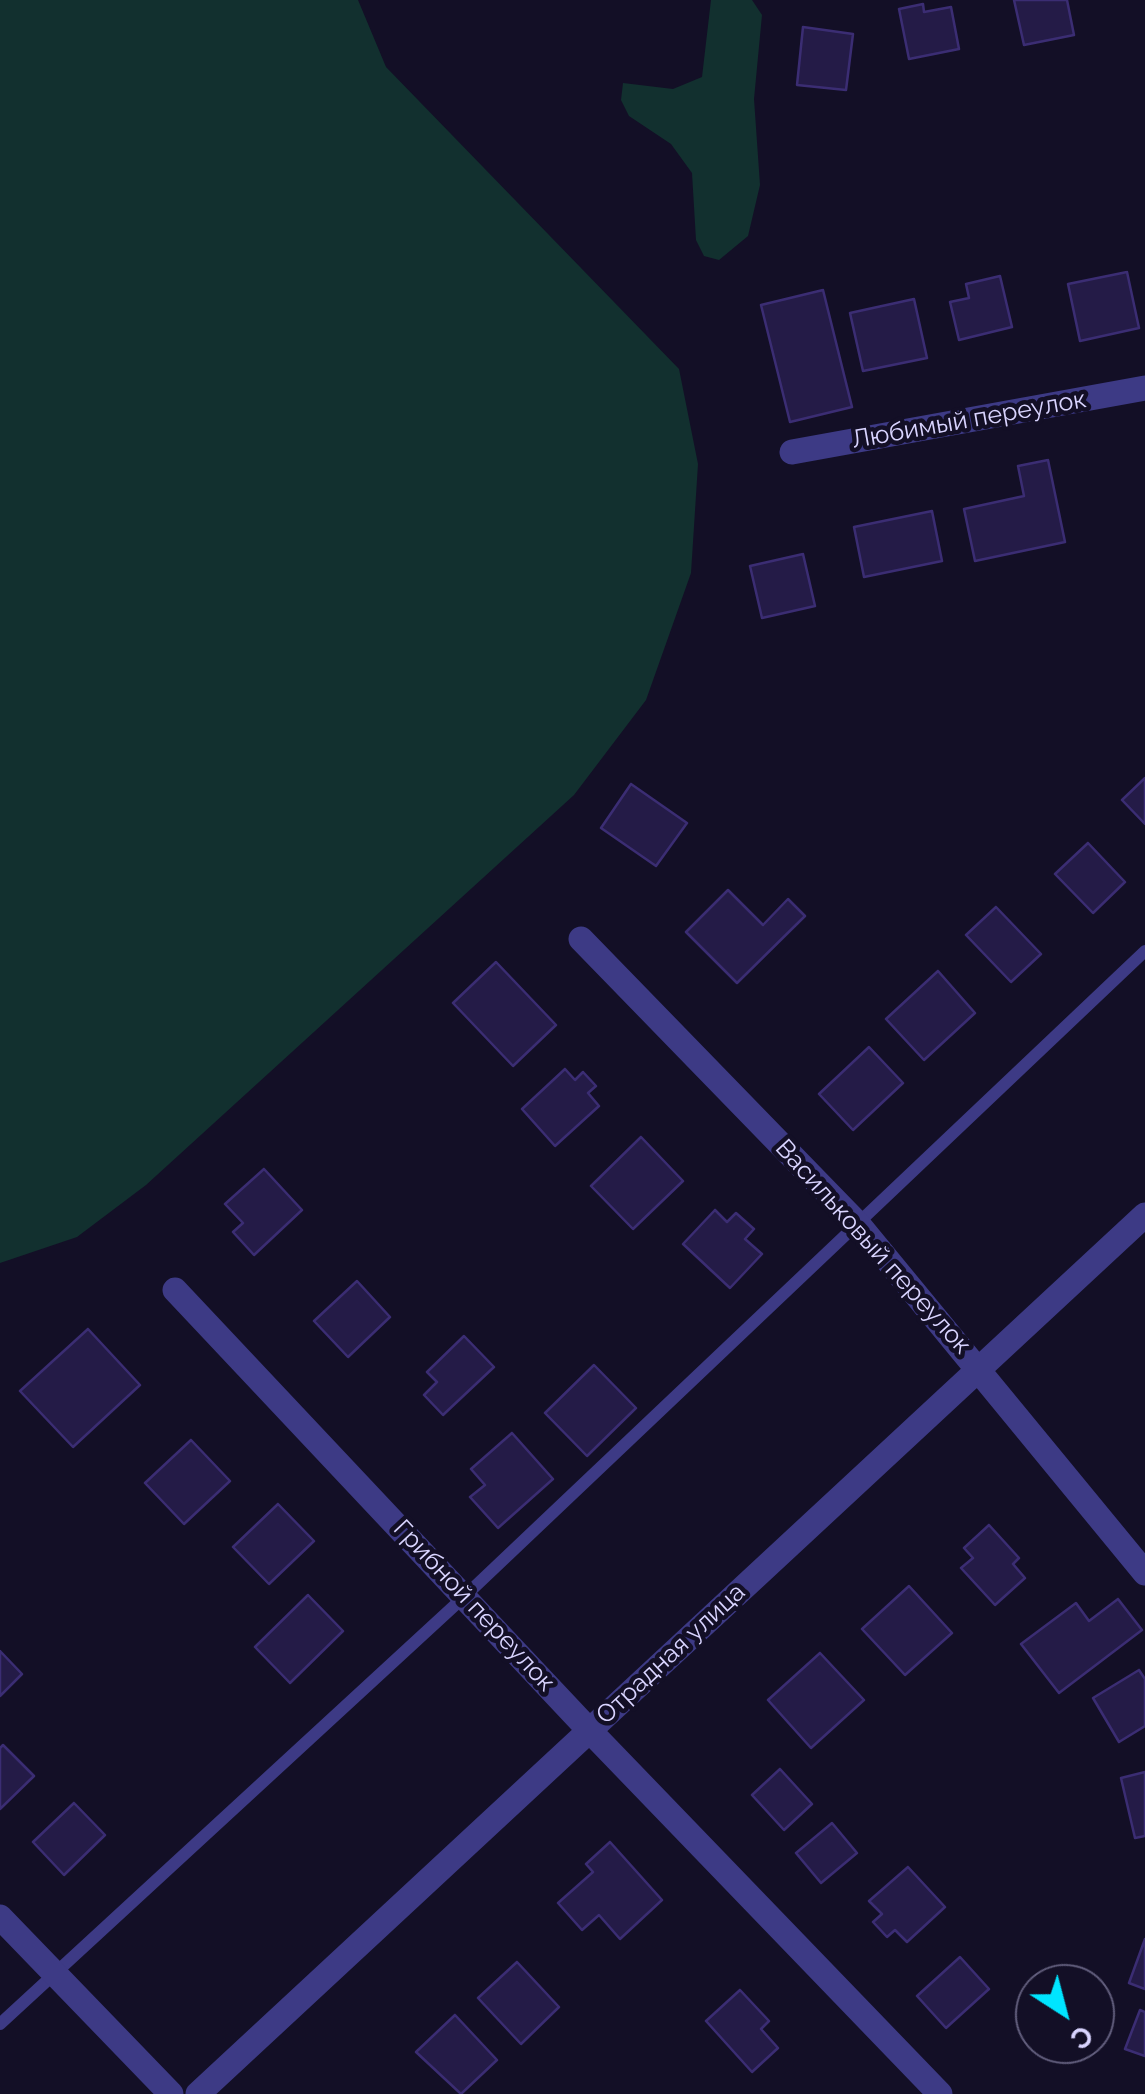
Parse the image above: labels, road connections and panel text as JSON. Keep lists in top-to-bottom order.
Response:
{
  "streets": {
    "street": [
      "Любимый переулок",
      "Васильковый переулок",
      "Грибной переулок",
      "Отрадная улица"
    ]
  },
  "crossings": [
    ["Васильковый переулок", "Отрадная улица"],
    ["Грибной переулок", "Отрадная улица"]
  ],
  "north": "bottom right"
}
